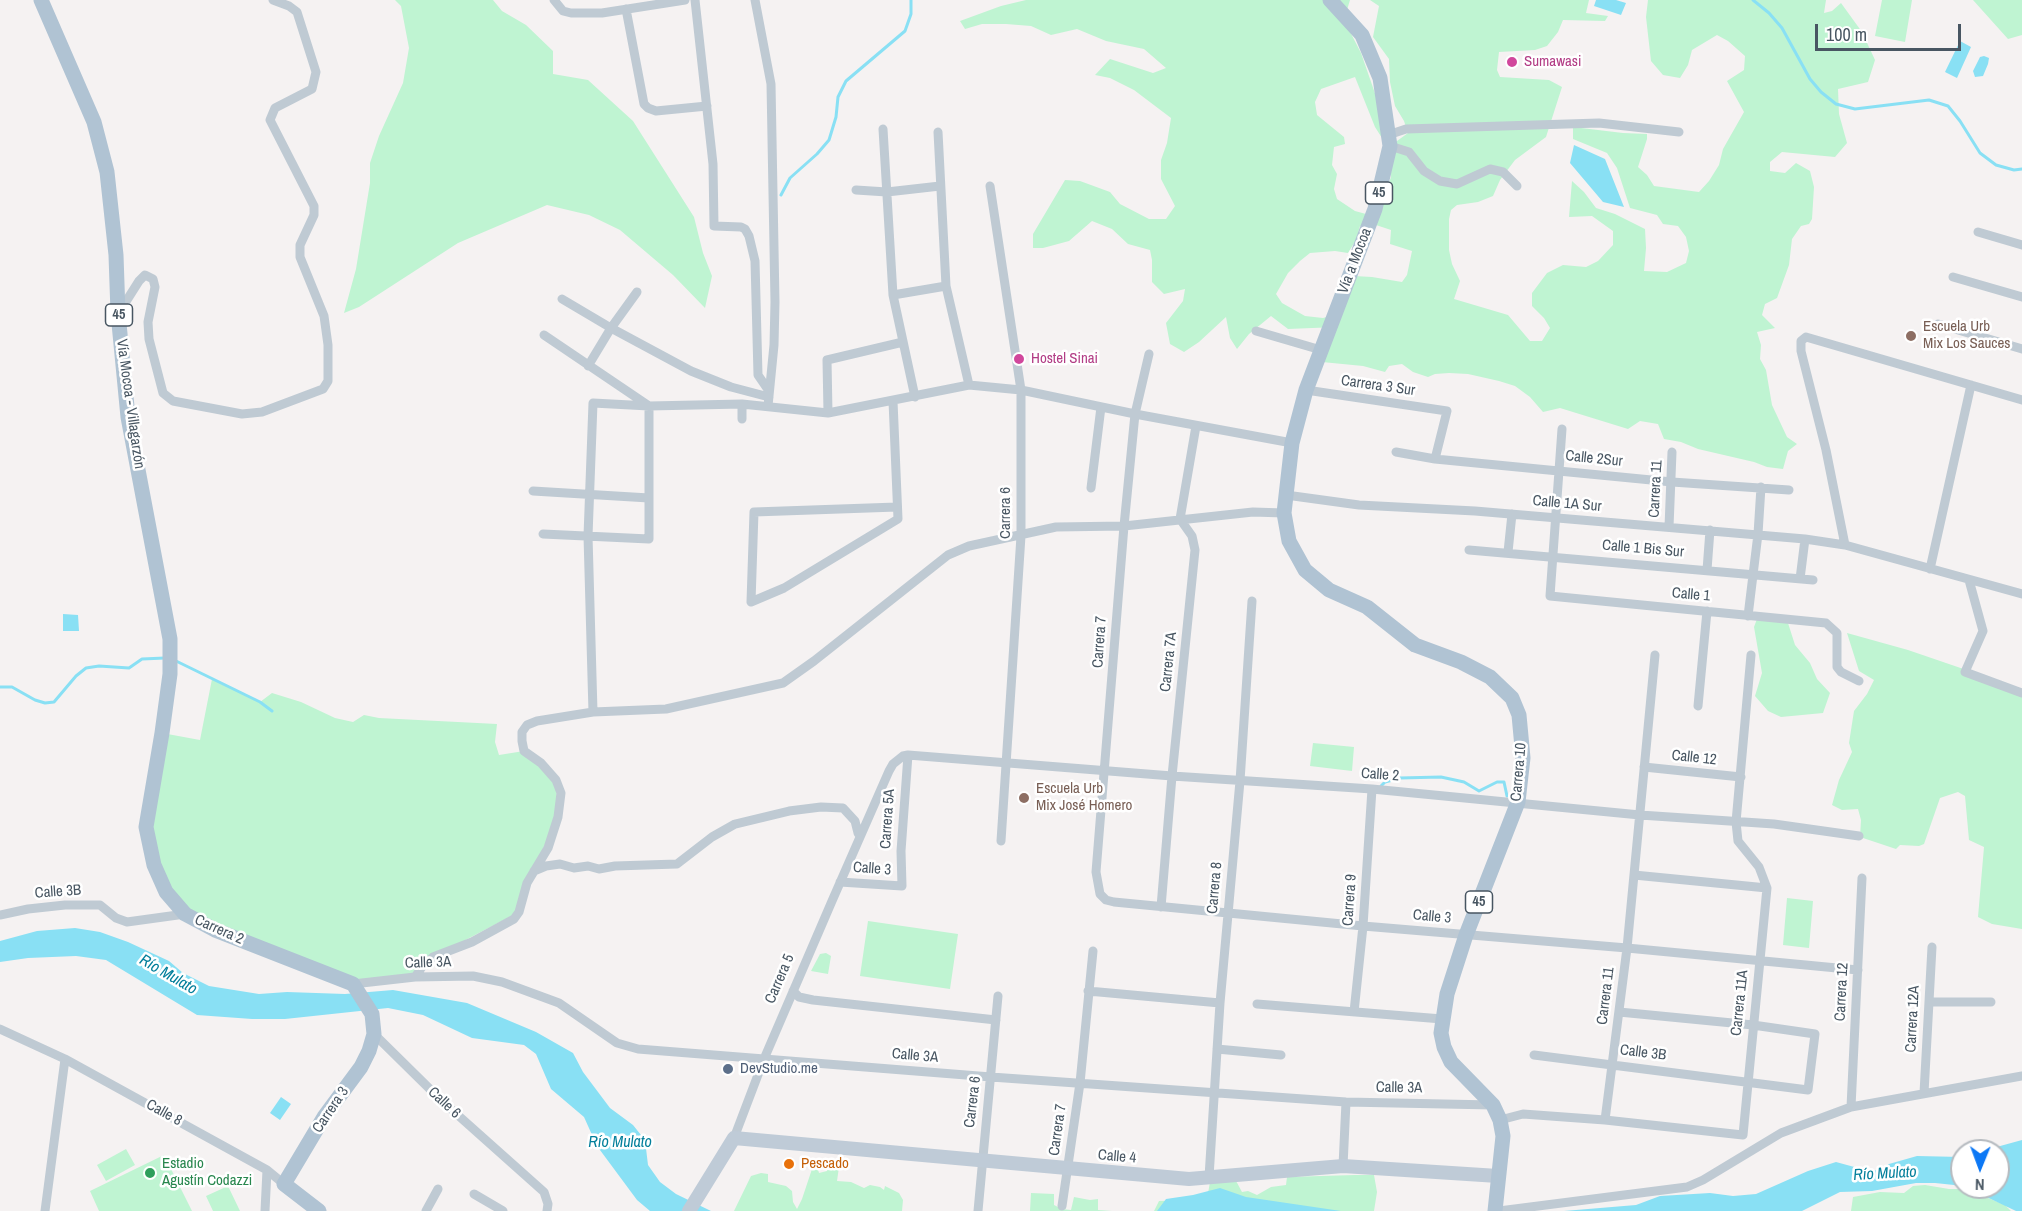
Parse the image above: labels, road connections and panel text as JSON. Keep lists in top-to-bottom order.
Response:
{
  "streets": {
    "main road": [
      "45",
      "Vía a Mocoa",
      "Vía Mocoa - Villagarzón",
      "Carrera 10",
      "Carrera 2",
      "Carrera 5",
      "Carrera 3",
      "Calle 8",
      "Calle 4"
    ],
    "street": [
      "Carrera 3 Sur",
      "Calle 2Sur",
      "Carrera 11",
      "Calle 1A Sur",
      "Carrera 6",
      "Calle 1 Bis Sur",
      "Calle 1",
      "Carrera 7",
      "Carrera 7A",
      "Calle 12",
      "Calle 2",
      "Carrera 5A",
      "Calle 3",
      "Carrera 8",
      "Calle 3B",
      "Carrera 9",
      "Calle 3A",
      "Carrera 12",
      "Carrera 11A",
      "Carrera 12A",
      "Calle 6"
    ]
  },
  "crossings": [
    ["Vía a Mocoa", "Carrera 3 Sur"],
    ["Vía a Mocoa", "Carrera 10"],
    ["Carrera 3 Sur", "Calle 2Sur"],
    ["Carrera 3 Sur", "Carrera 10"],
    ["Vía Mocoa - Villagarzón", "Carrera 2"],
    ["Calle 2Sur", "Carrera 11"],
    ["Carrera 11", "Calle 1A Sur"],
    ["Carrera 11", "Calle 12"],
    ["Carrera 11", "Calle 2"],
    ["Carrera 11", "Calle 3"],
    ["Carrera 11", "Calle 3B"],
    ["Carrera 11", "Carrera 11A"],
    ["Calle 1A Sur", "Carrera 10"],
    ["Carrera 6", "Calle 2"],
    ["Carrera 6", "Calle 3A"],
    ["Carrera 6", "Calle 4"],
    ["Calle 1 Bis Sur", "Calle 1"],
    ["Carrera 7", "Calle 2"],
    ["Carrera 7", "Calle 3"],
    ["Carrera 7", "Calle 3A"],
    ["Carrera 7", "Calle 4"],
    ["Carrera 7A", "Calle 2"],
    ["Carrera 7A", "Calle 3"],
    ["Carrera 10", "Calle 2"],
    ["Carrera 10", "Calle 3"],
    ["Carrera 10", "Calle 3A"],
    ["Carrera 10", "Calle 4"],
    ["Calle 2", "Carrera 5A"],
    ["Calle 2", "Carrera 8"],
    ["Calle 2", "Carrera 9"],
    ["Calle 2", "Carrera 5"],
    ["Calle 2", "Carrera 11A"],
    ["Carrera 5A", "Calle 3"],
    ["Calle 3", "Carrera 8"],
    ["Calle 3", "Carrera 9"],
    ["Calle 3", "Carrera 5"],
    ["Calle 3", "Carrera 12"],
    ["Calle 3", "Carrera 11A"],
    ["Carrera 8", "Calle 3A"],
    ["Carrera 8", "Calle 4"],
    ["Calle 3B", "Carrera 2"],
    ["Calle 3B", "Carrera 11A"],
    ["Carrera 2", "Calle 3A"],
    ["Calle 3A", "Carrera 5"],
    ["Carrera 5", "Calle 4"],
    ["Calle 6", "Carrera 3"],
    ["Carrera 3", "Calle 8"]
  ],
  "water": ["Río Mulato"],
  "places": [
    "Sumawasi",
    "Escuela Urb Mix Los Sauces",
    "Hostel Sinai",
    "Escuela Urb Mix José Homero",
    "DevStudio.me",
    "Pescado",
    "Estadio Agustín Codazzi"
  ],
  "scale_bar": "100 m",
  "north": "bottom"
}
